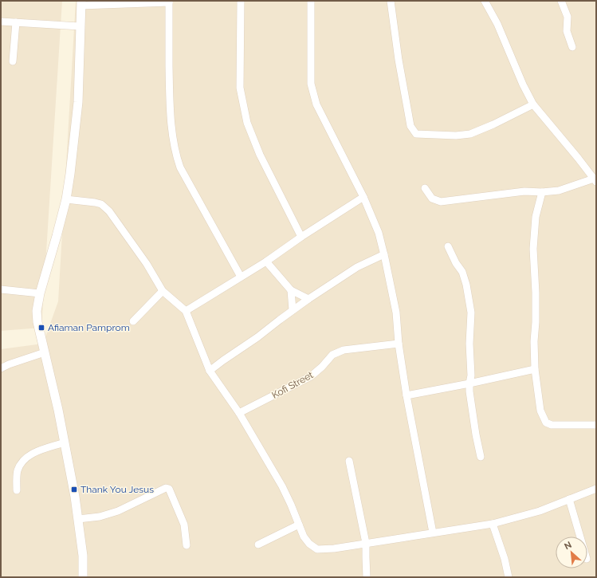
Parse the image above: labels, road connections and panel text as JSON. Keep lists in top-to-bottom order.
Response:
{
  "streets": {
    "street": ["Kofi Street"]
  },
  "places": {
    "transit": ["Afiaman Pamprom", "Thank You Jesus"]
  },
  "north": "top left"
}
